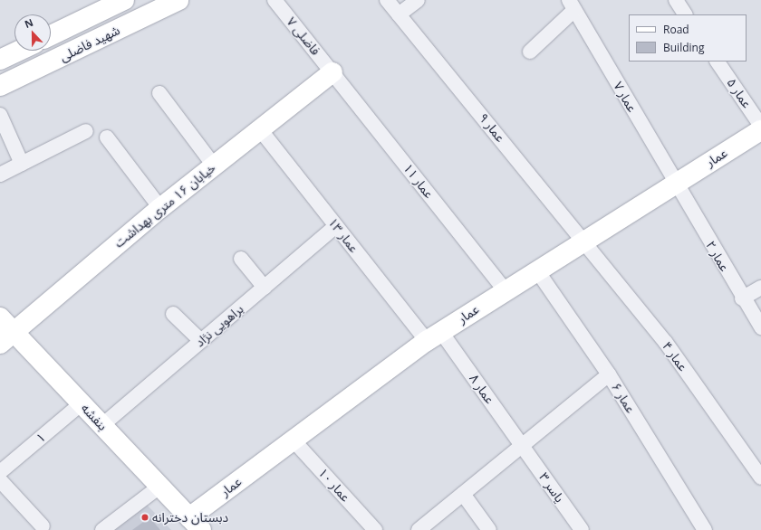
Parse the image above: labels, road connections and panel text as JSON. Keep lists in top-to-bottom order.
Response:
{
  "streets": {
    "street": [
      "فاضلی ۷",
      "شهید فاضلی",
      "عمار ۵",
      "عمار ۷",
      "عمار ۹",
      "عمار",
      "عمار ۱۱",
      "خیابان ۱۶ متری بهداشت",
      "عمار ۱۳",
      "عمار ۲",
      "براهویی نژاد",
      "عمار ۴",
      "عمار ۸",
      "عمار ۶",
      "بنفشه",
      "۱",
      "عمار ۱۰",
      "یاسر ۳"
    ]
  },
  "crossings": [
    ["فاضلی ۷", "عمار ۱۱"],
    ["فاضلی ۷", "خیابان ۱۶ متری بهداشت"],
    ["عمار ۷", "عمار"],
    ["عمار ۷", "عمار ۲"],
    ["عمار ۹", "عمار"],
    ["عمار ۹", "عمار ۴"],
    ["عمار", "عمار ۱۱"],
    ["عمار", "عمار ۱۳"],
    ["عمار", "عمار ۲"],
    ["عمار", "عمار ۴"],
    ["عمار", "عمار ۸"],
    ["عمار", "عمار ۶"],
    ["عمار", "بنفشه"],
    ["عمار", "عمار ۱۰"],
    ["عمار ۱۱", "خیابان ۱۶ متری بهداشت"],
    ["خیابان ۱۶ متری بهداشت", "عمار ۱۳"],
    ["خیابان ۱۶ متری بهداشت", "بنفشه"],
    ["عمار ۱۳", "براهویی نژاد"],
    ["عمار ۱۳", "عمار ۸"],
    ["براهویی نژاد", "بنفشه"],
    ["عمار ۸", "یاسر ۳"],
    ["بنفشه", "۱"]
  ],
  "places": ["دبستان دخترانه"],
  "legend": ["Road", "Building"],
  "north": "top"
}
